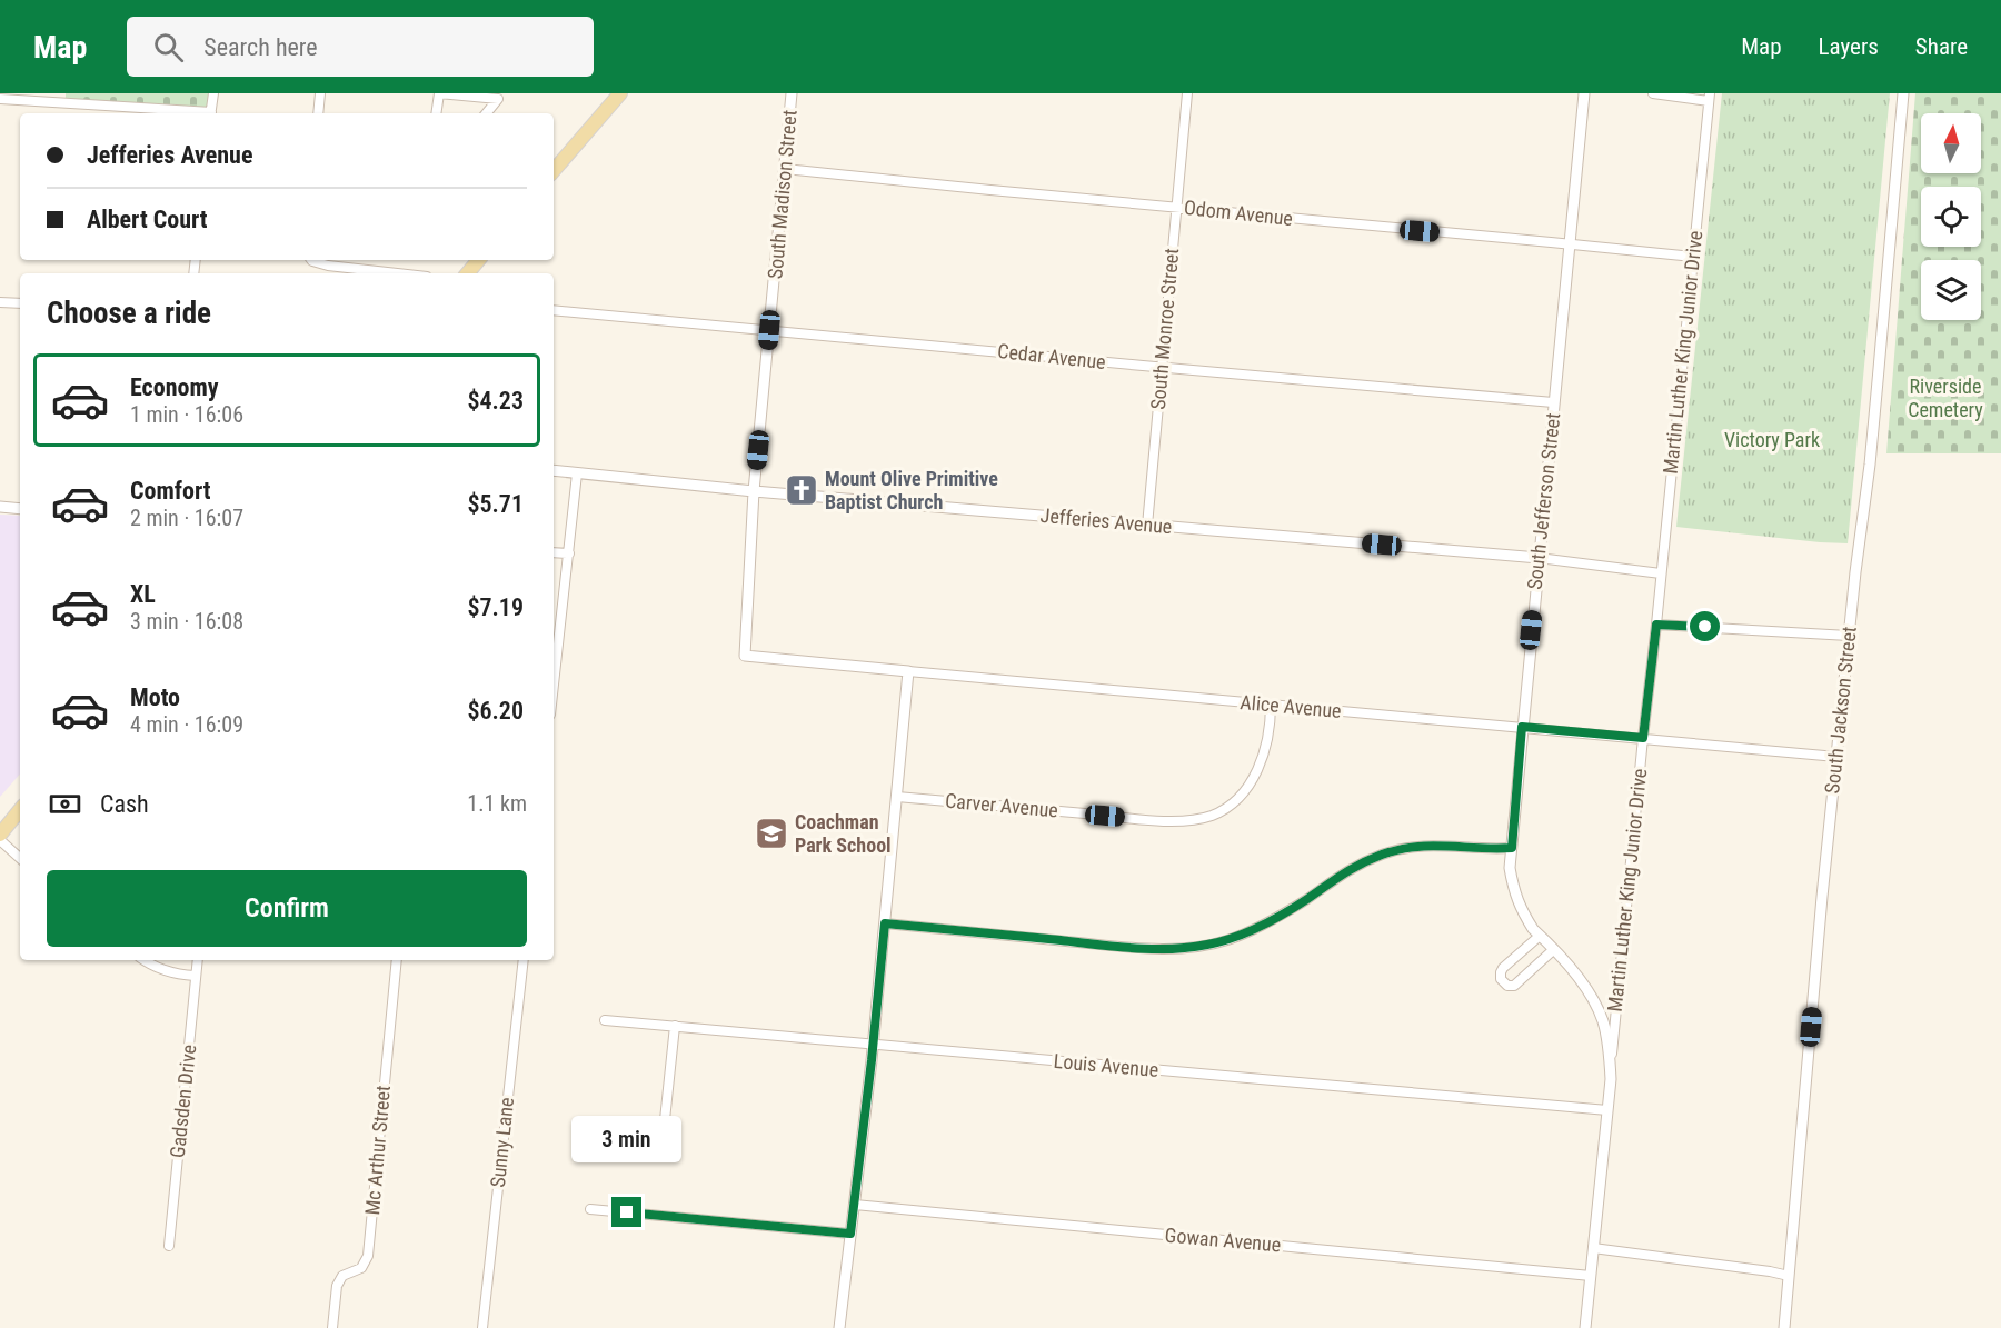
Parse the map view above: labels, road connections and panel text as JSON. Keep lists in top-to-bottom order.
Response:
{
  "streets": {
    "street": [
      "South Madison Street",
      "Odom Avenue",
      "South Monroe Street",
      "Martin Luther King Junior Drive",
      "Cedar Avenue",
      "South Jefferson Street",
      "Jefferies Avenue",
      "Alice Avenue",
      "South Jackson Street",
      "Carver Avenue",
      "Louis Avenue",
      "Gadsden Drive",
      "Sunny Lane",
      "Mc Arthur Street",
      "Gowan Avenue"
    ]
  },
  "crossings": [
    ["South Madison Street", "Odom Avenue"],
    ["South Madison Street", "Cedar Avenue"],
    ["South Madison Street", "Jefferies Avenue"],
    ["South Madison Street", "Alice Avenue"],
    ["Odom Avenue", "South Monroe Street"],
    ["Odom Avenue", "Martin Luther King Junior Drive"],
    ["Odom Avenue", "South Jefferson Street"],
    ["South Monroe Street", "Cedar Avenue"],
    ["South Monroe Street", "Jefferies Avenue"],
    ["Martin Luther King Junior Drive", "South Jefferson Street"],
    ["Martin Luther King Junior Drive", "Jefferies Avenue"],
    ["Martin Luther King Junior Drive", "Alice Avenue"],
    ["Martin Luther King Junior Drive", "Louis Avenue"],
    ["Martin Luther King Junior Drive", "Gowan Avenue"],
    ["Cedar Avenue", "South Jefferson Street"],
    ["South Jefferson Street", "Jefferies Avenue"],
    ["South Jefferson Street", "Alice Avenue"],
    ["Alice Avenue", "South Jackson Street"],
    ["Alice Avenue", "Carver Avenue"]
  ],
  "parks": ["Riverside Cemetery", "Victory Park"],
  "places": {
    "church": ["Mount Olive Primitive Baptist Church"],
    "school or university": ["Coachman Park School"]
  },
  "north": "top",
  "page": {
    "header": "Map",
    "search": "Search here",
    "nav": ["Map", "Layers", "Share"],
    "banner": ["Jefferies Avenue", "Albert Court"],
    "heading": "Choose a ride",
    "list": [
      {
        "name": "Economy",
        "note": "1 min · 16:06",
        "value": "$4.23"
      },
      {
        "name": "Comfort",
        "note": "2 min · 16:07",
        "value": "$5.71"
      },
      {
        "name": "XL",
        "note": "3 min · 16:08",
        "value": "$7.19"
      },
      {
        "name": "Moto",
        "note": "4 min · 16:09",
        "value": "$6.20"
      }
    ],
    "pay": ["Cash", "1.1 km"],
    "buttons": "Confirm",
    "bubble": "3 min"
  }
}
